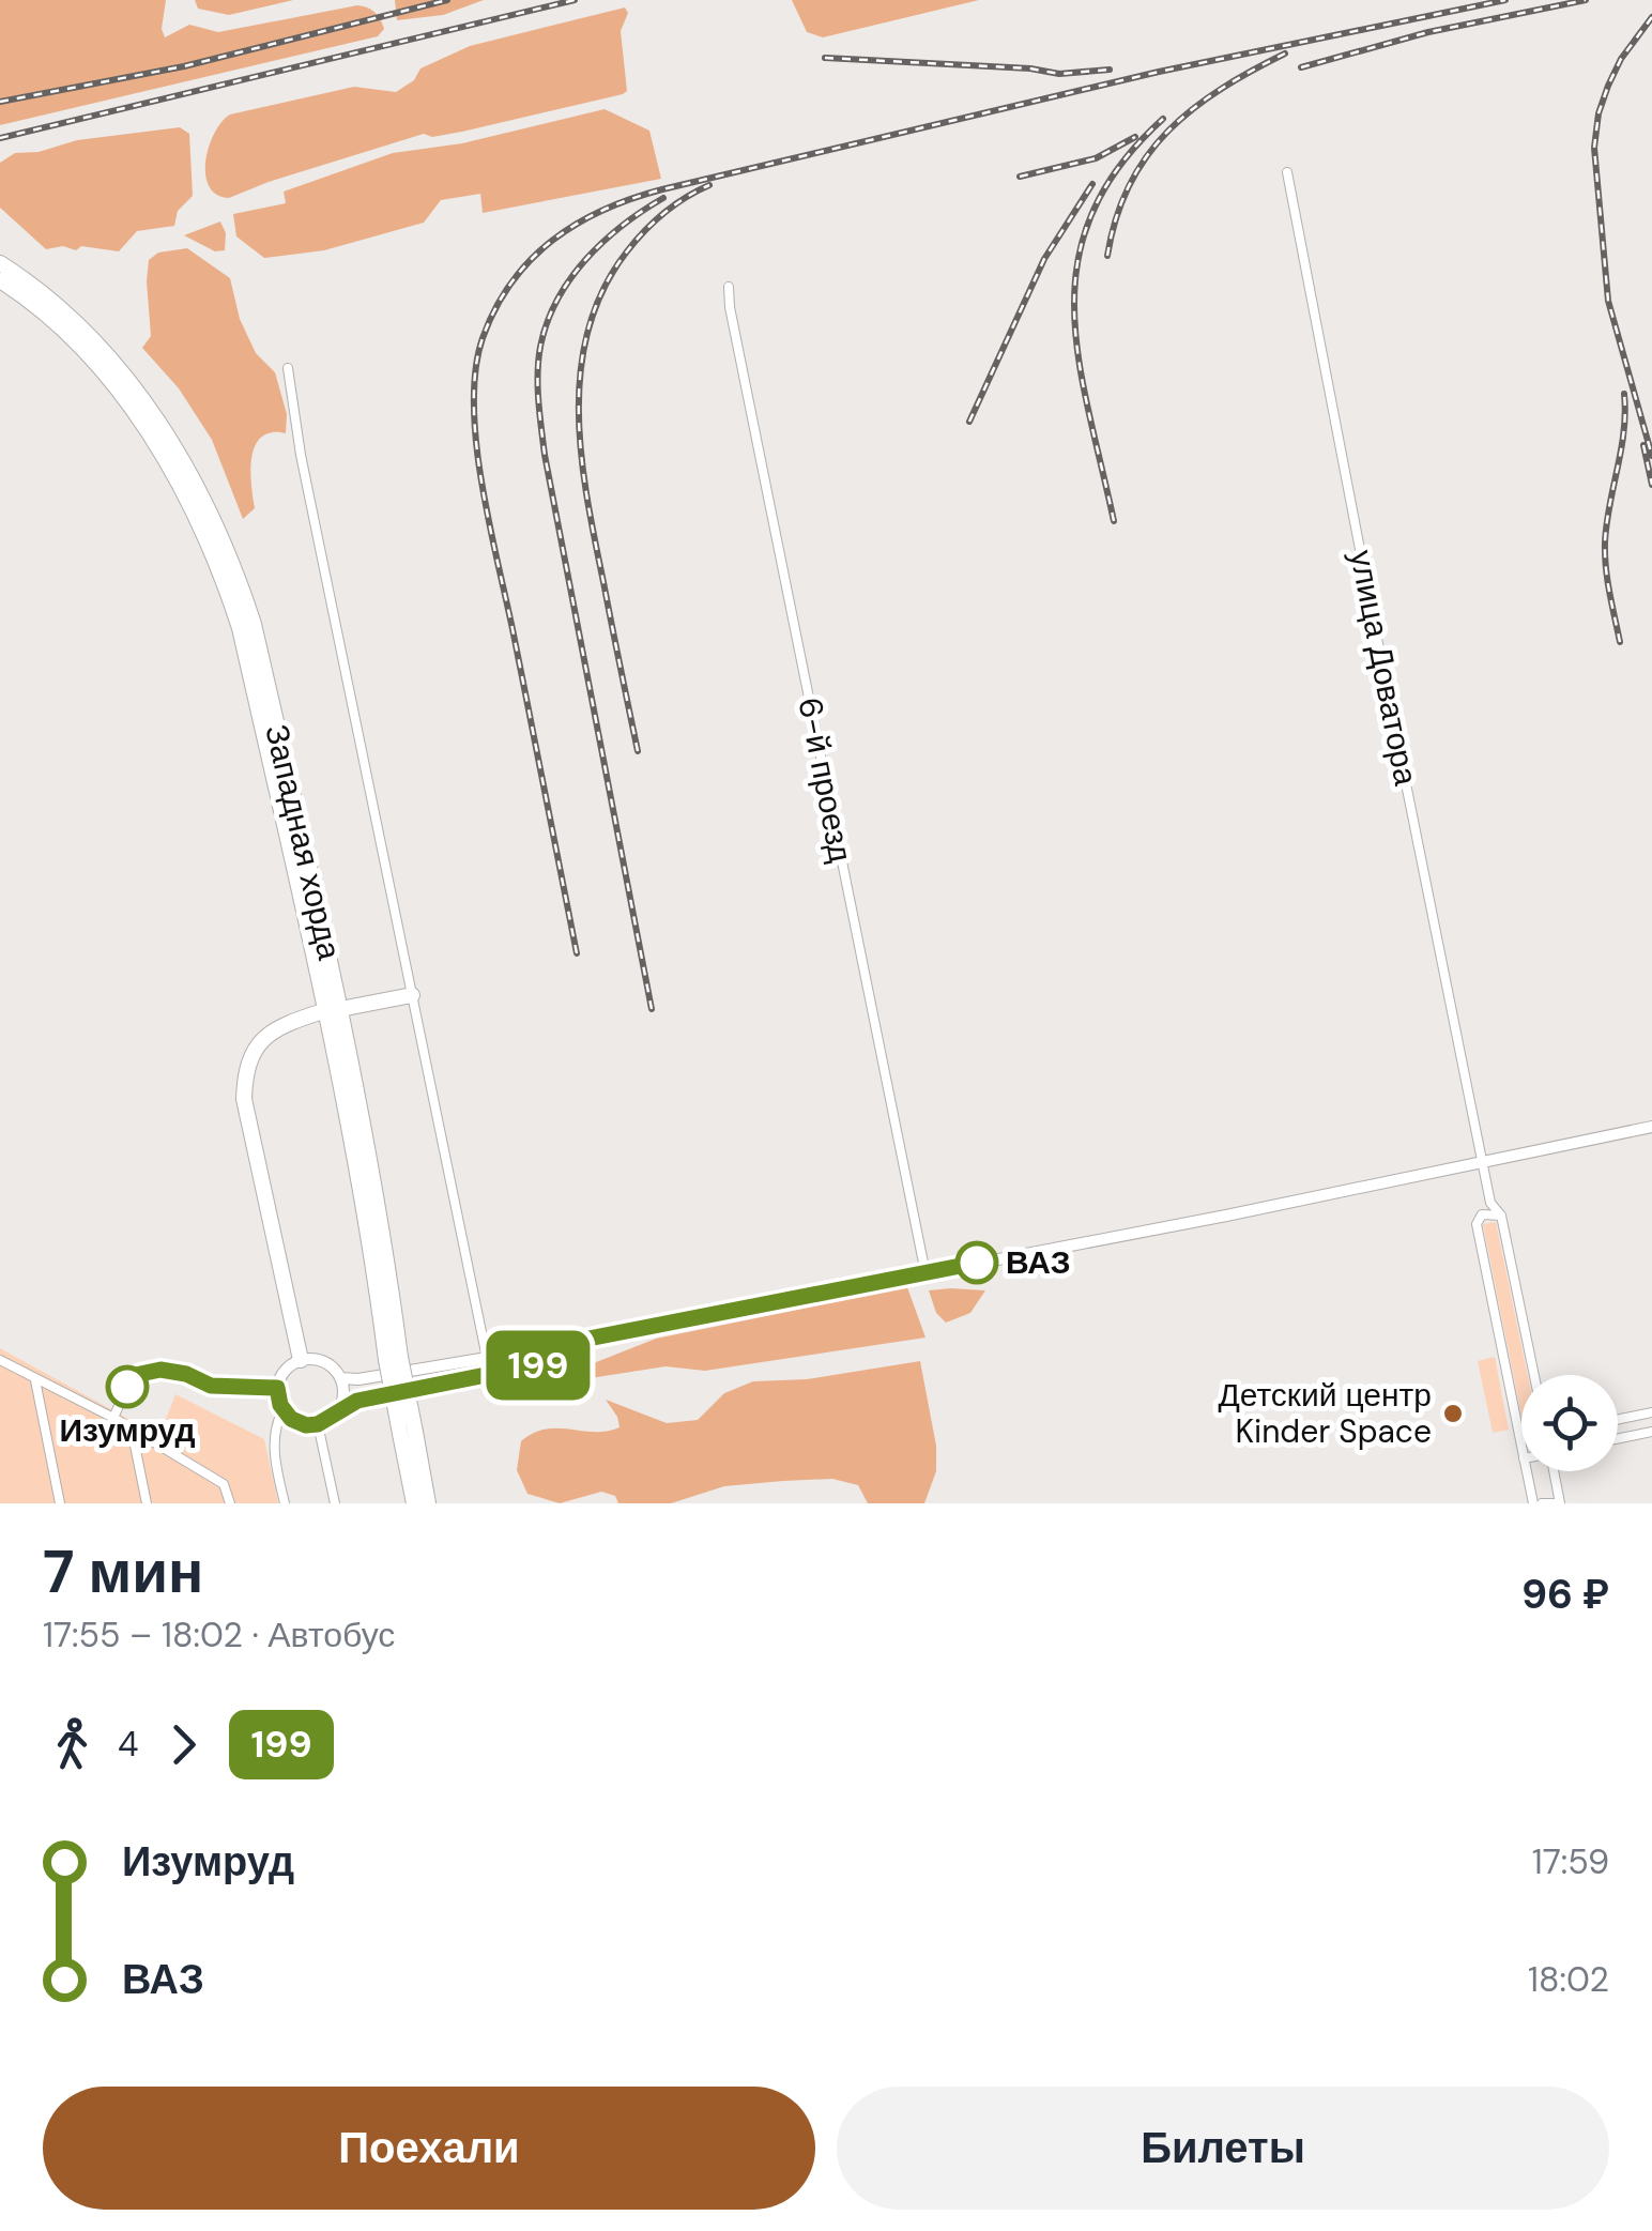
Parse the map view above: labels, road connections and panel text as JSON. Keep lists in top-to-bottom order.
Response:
{
  "streets": {
    "highway": ["Западная хорда"],
    "street": ["улица Доватора", "6-й проезд"]
  },
  "places": ["ВАЗ", "Изумруд", "Детский центр Kinder Space"],
  "lines": ["bus line 199"],
  "page": {
    "on_map": "199",
    "heading": ["7 мин", "17:55 – 18:02 · Автобус", "96 ₽"],
    "legs": ["4", "199"],
    "list": [
      {
        "name": "Изумруд",
        "value": "17:59"
      },
      {
        "name": "ВАЗ",
        "value": "18:02"
      }
    ],
    "buttons": ["Поехали", "Билеты"]
  }
}
